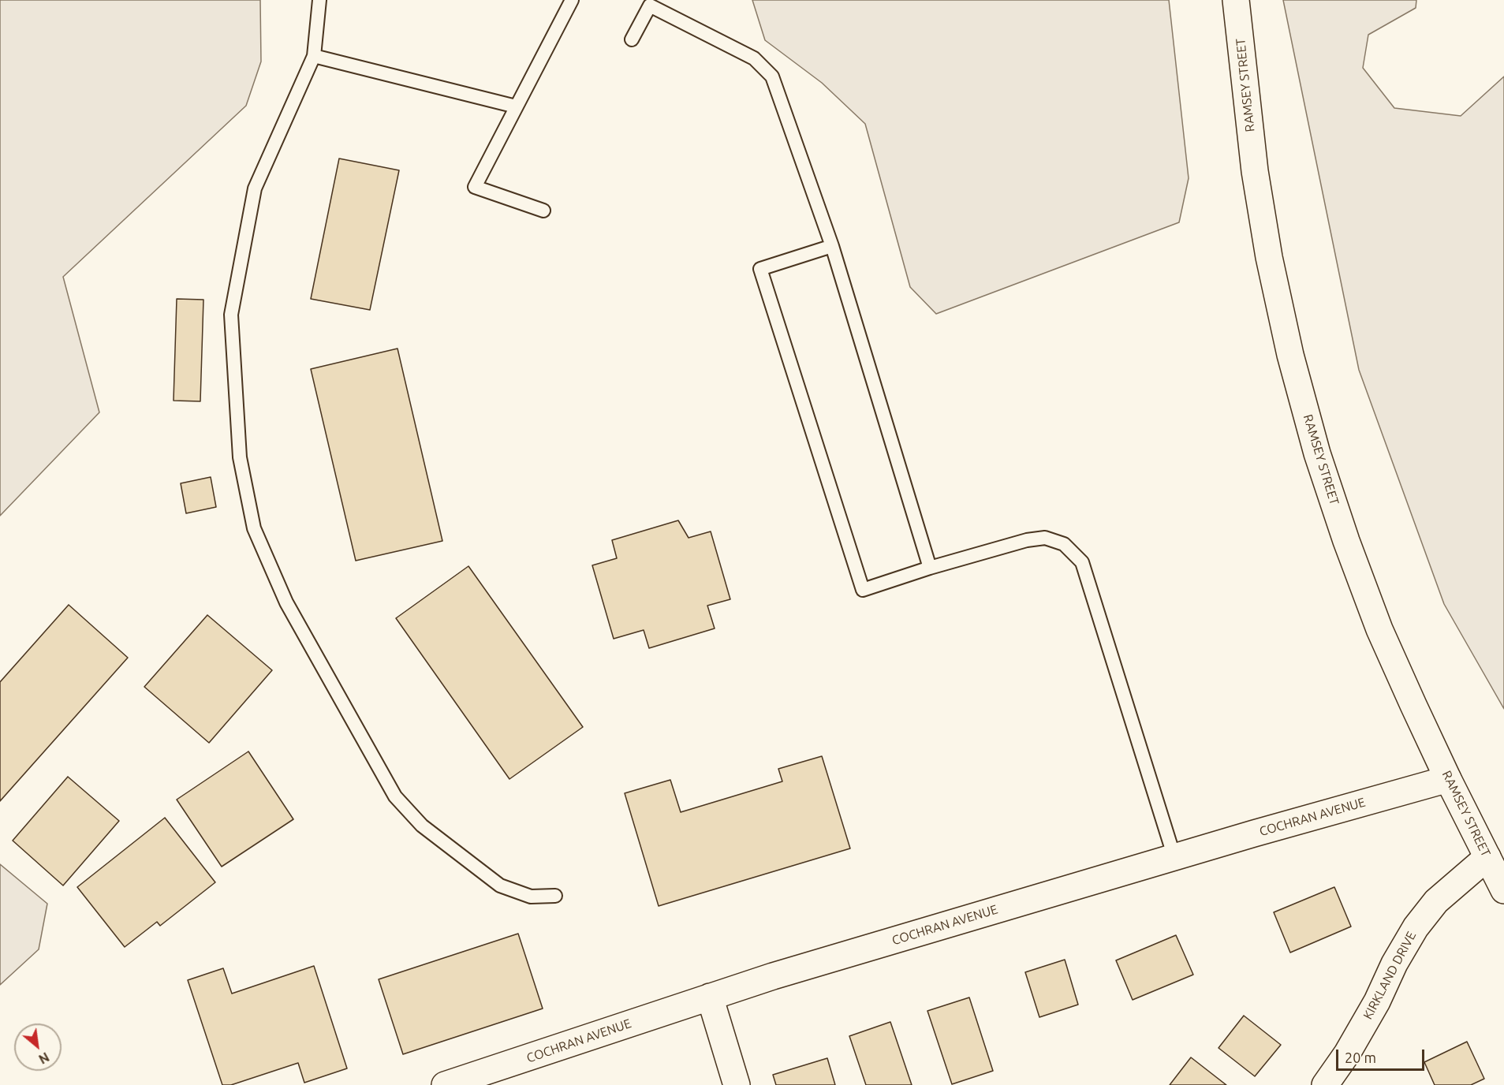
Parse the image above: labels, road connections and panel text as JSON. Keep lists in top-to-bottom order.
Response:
{
  "streets": {
    "street": ["RAMSEY STREET", "COCHRAN AVENUE", "KIRKLAND DRIVE"]
  },
  "crossings": [
    ["RAMSEY STREET", "COCHRAN AVENUE"],
    ["RAMSEY STREET", "KIRKLAND DRIVE"]
  ],
  "scale_bar": "20 m",
  "north": "bottom right"
}
